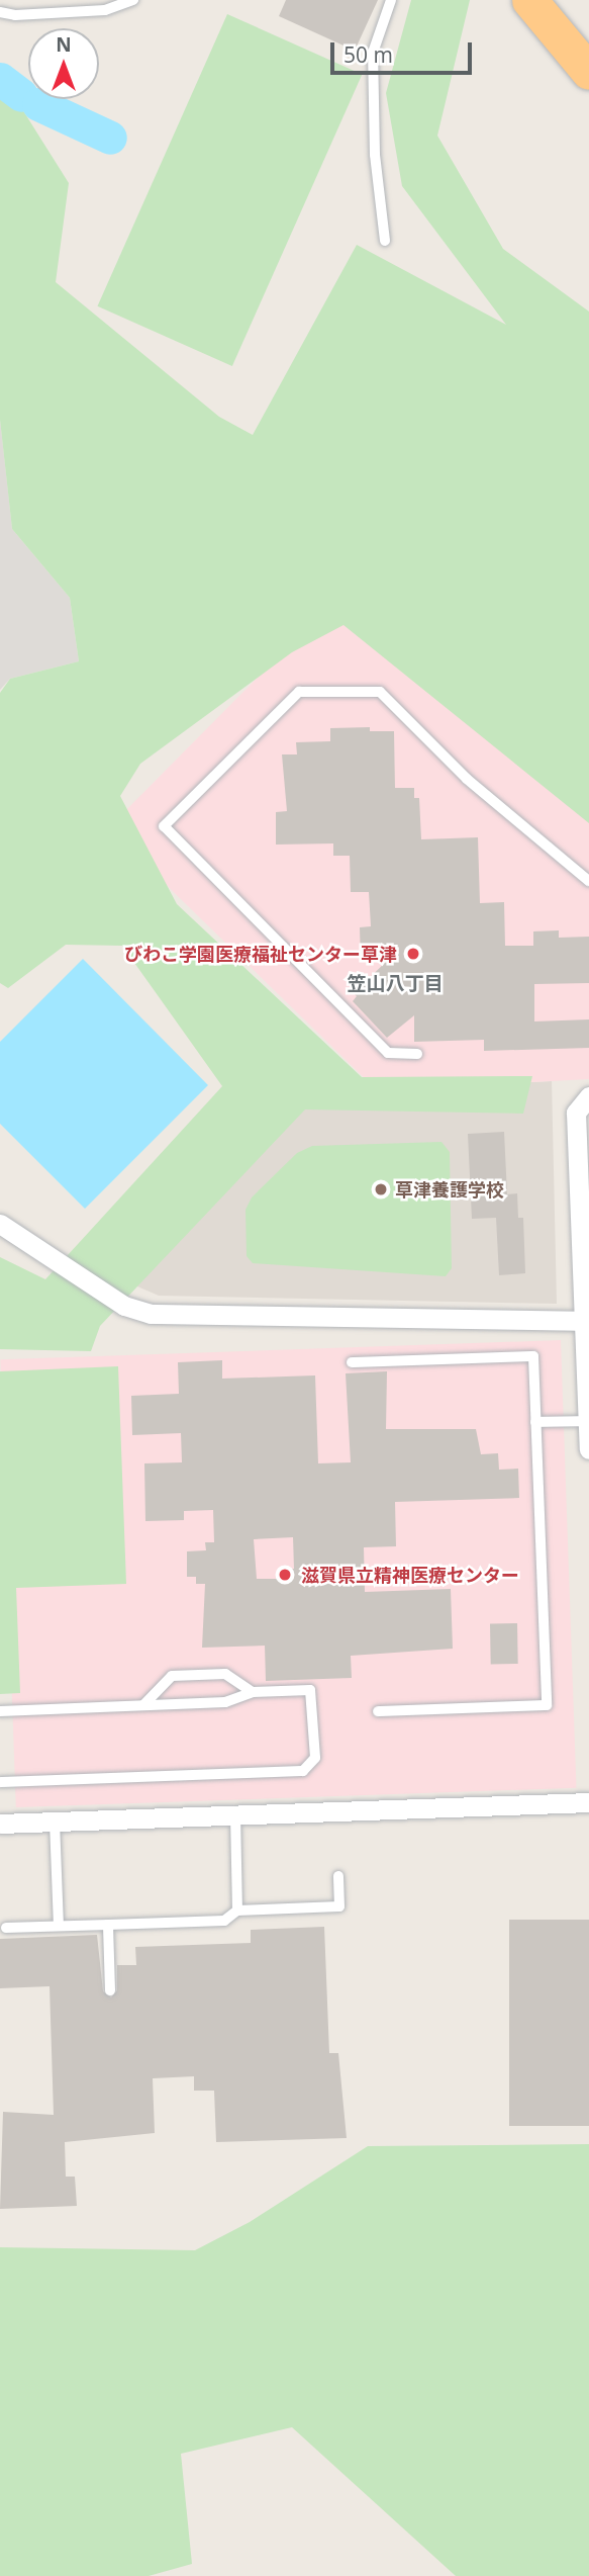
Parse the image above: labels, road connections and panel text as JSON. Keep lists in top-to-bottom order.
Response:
{
  "districts": ["笠山八丁目"],
  "places": ["びわこ学園医療福祉センター草津", "草津養護学校", "滋賀県立精神医療センター"],
  "scale_bar": "50 m",
  "north": "top"
}
